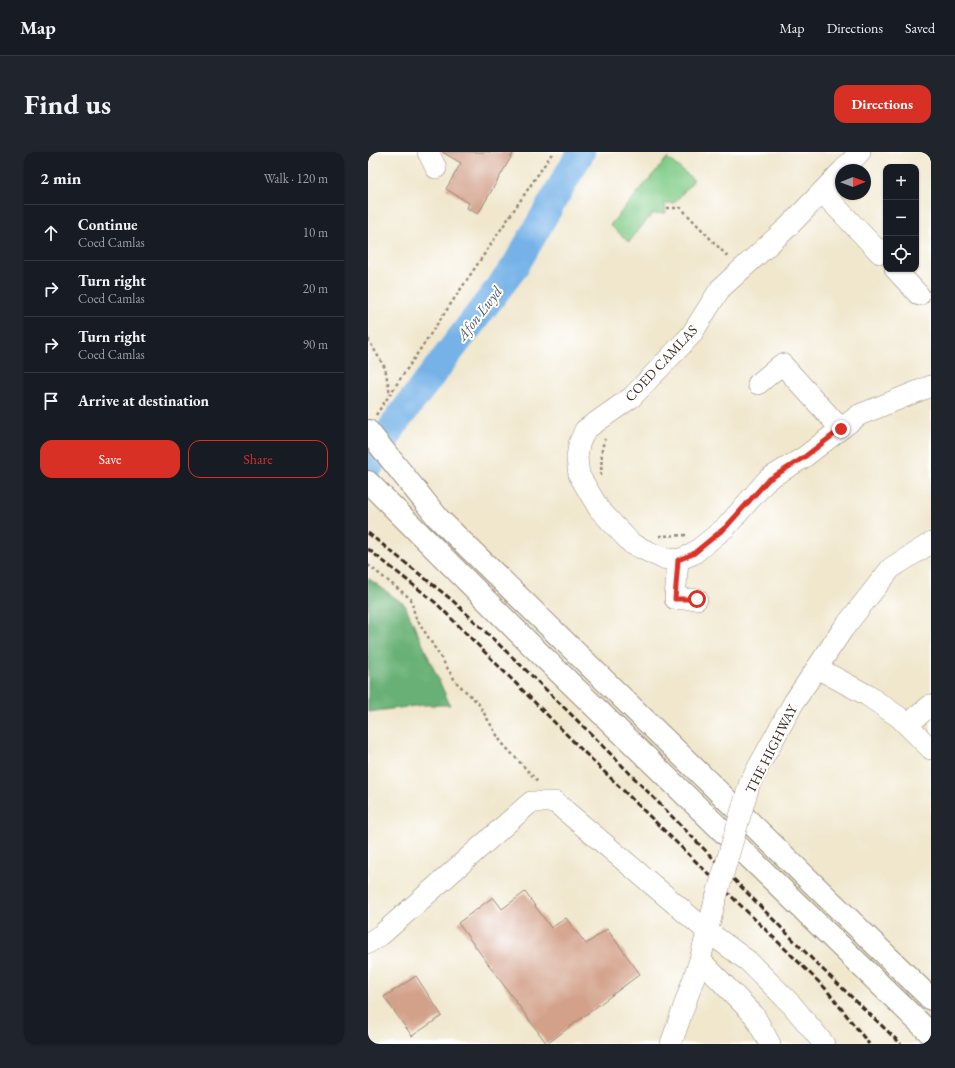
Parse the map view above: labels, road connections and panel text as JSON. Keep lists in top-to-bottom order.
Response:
{
  "streets": {
    "street": ["COED CAMLAS", "THE HIGHWAY"]
  },
  "water": ["Afon Lwyd"],
  "north": "right",
  "page": {
    "header": "Map",
    "nav": ["Map", "Directions", "Saved"],
    "buttons": [
      "Directions",
      ["Save", "Share"]
    ],
    "title": "Find us",
    "heading": ["2 min", "Walk · 120 m"],
    "map_buttons": ["+", "−"],
    "list": [
      ["Continue", "Coed Camlas", "10 m"],
      ["Turn right", "Coed Camlas", "20 m"],
      ["Turn right", "Coed Camlas", "90 m"],
      "Arrive at destination"
    ]
  }
}
